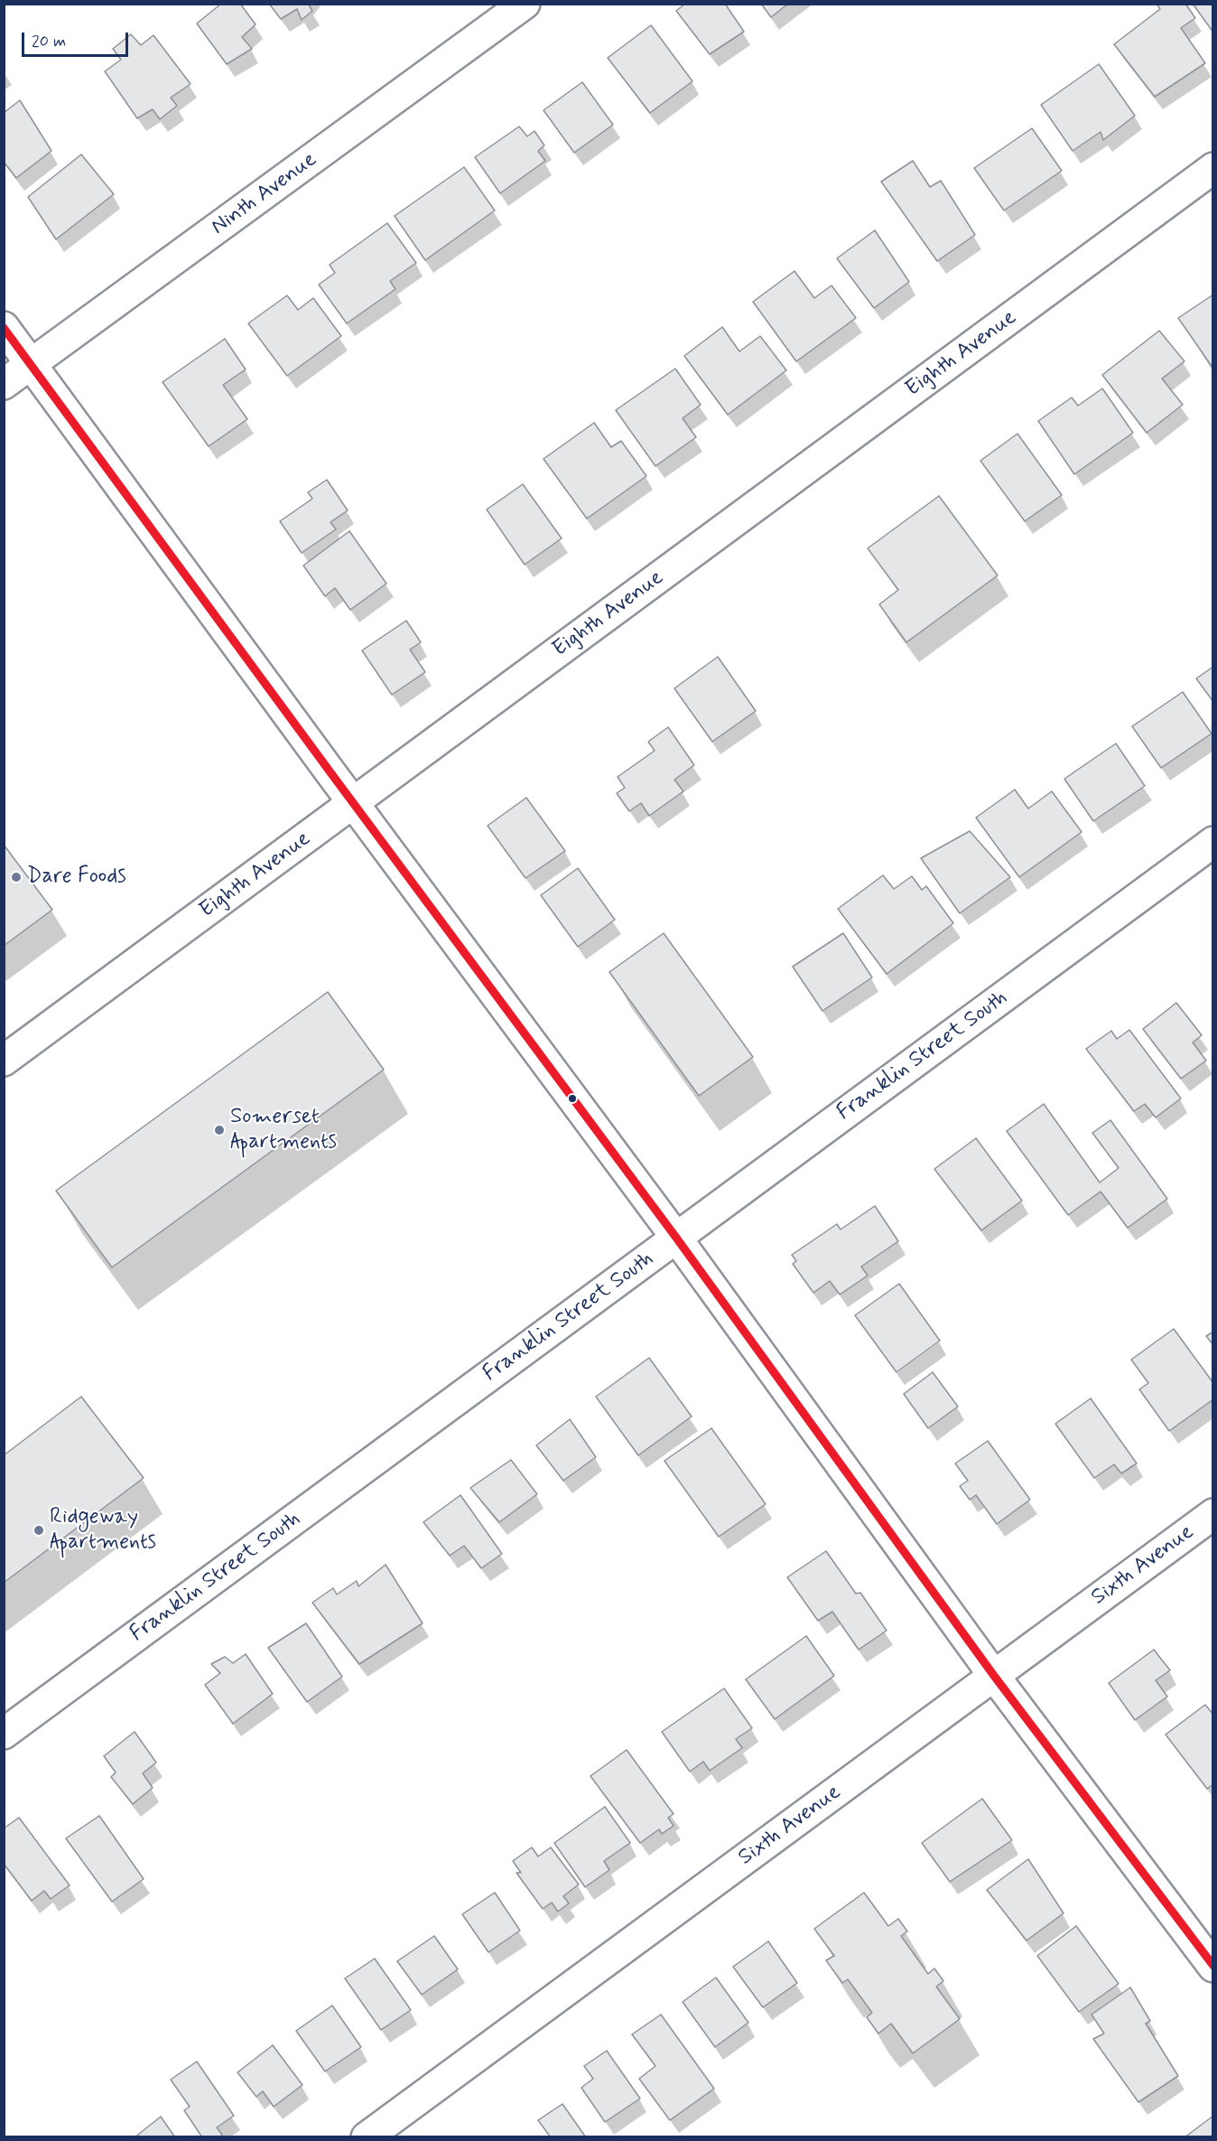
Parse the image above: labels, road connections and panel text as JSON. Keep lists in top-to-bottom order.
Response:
{
  "streets": {
    "street": [
      "Ninth Avenue",
      "Eighth Avenue",
      "Franklin Street South",
      "Sixth Avenue"
    ]
  },
  "places": ["Dare Foods", "Somerset Apartments", "Ridgeway Apartments"],
  "scale_bar": "20 m"
}
